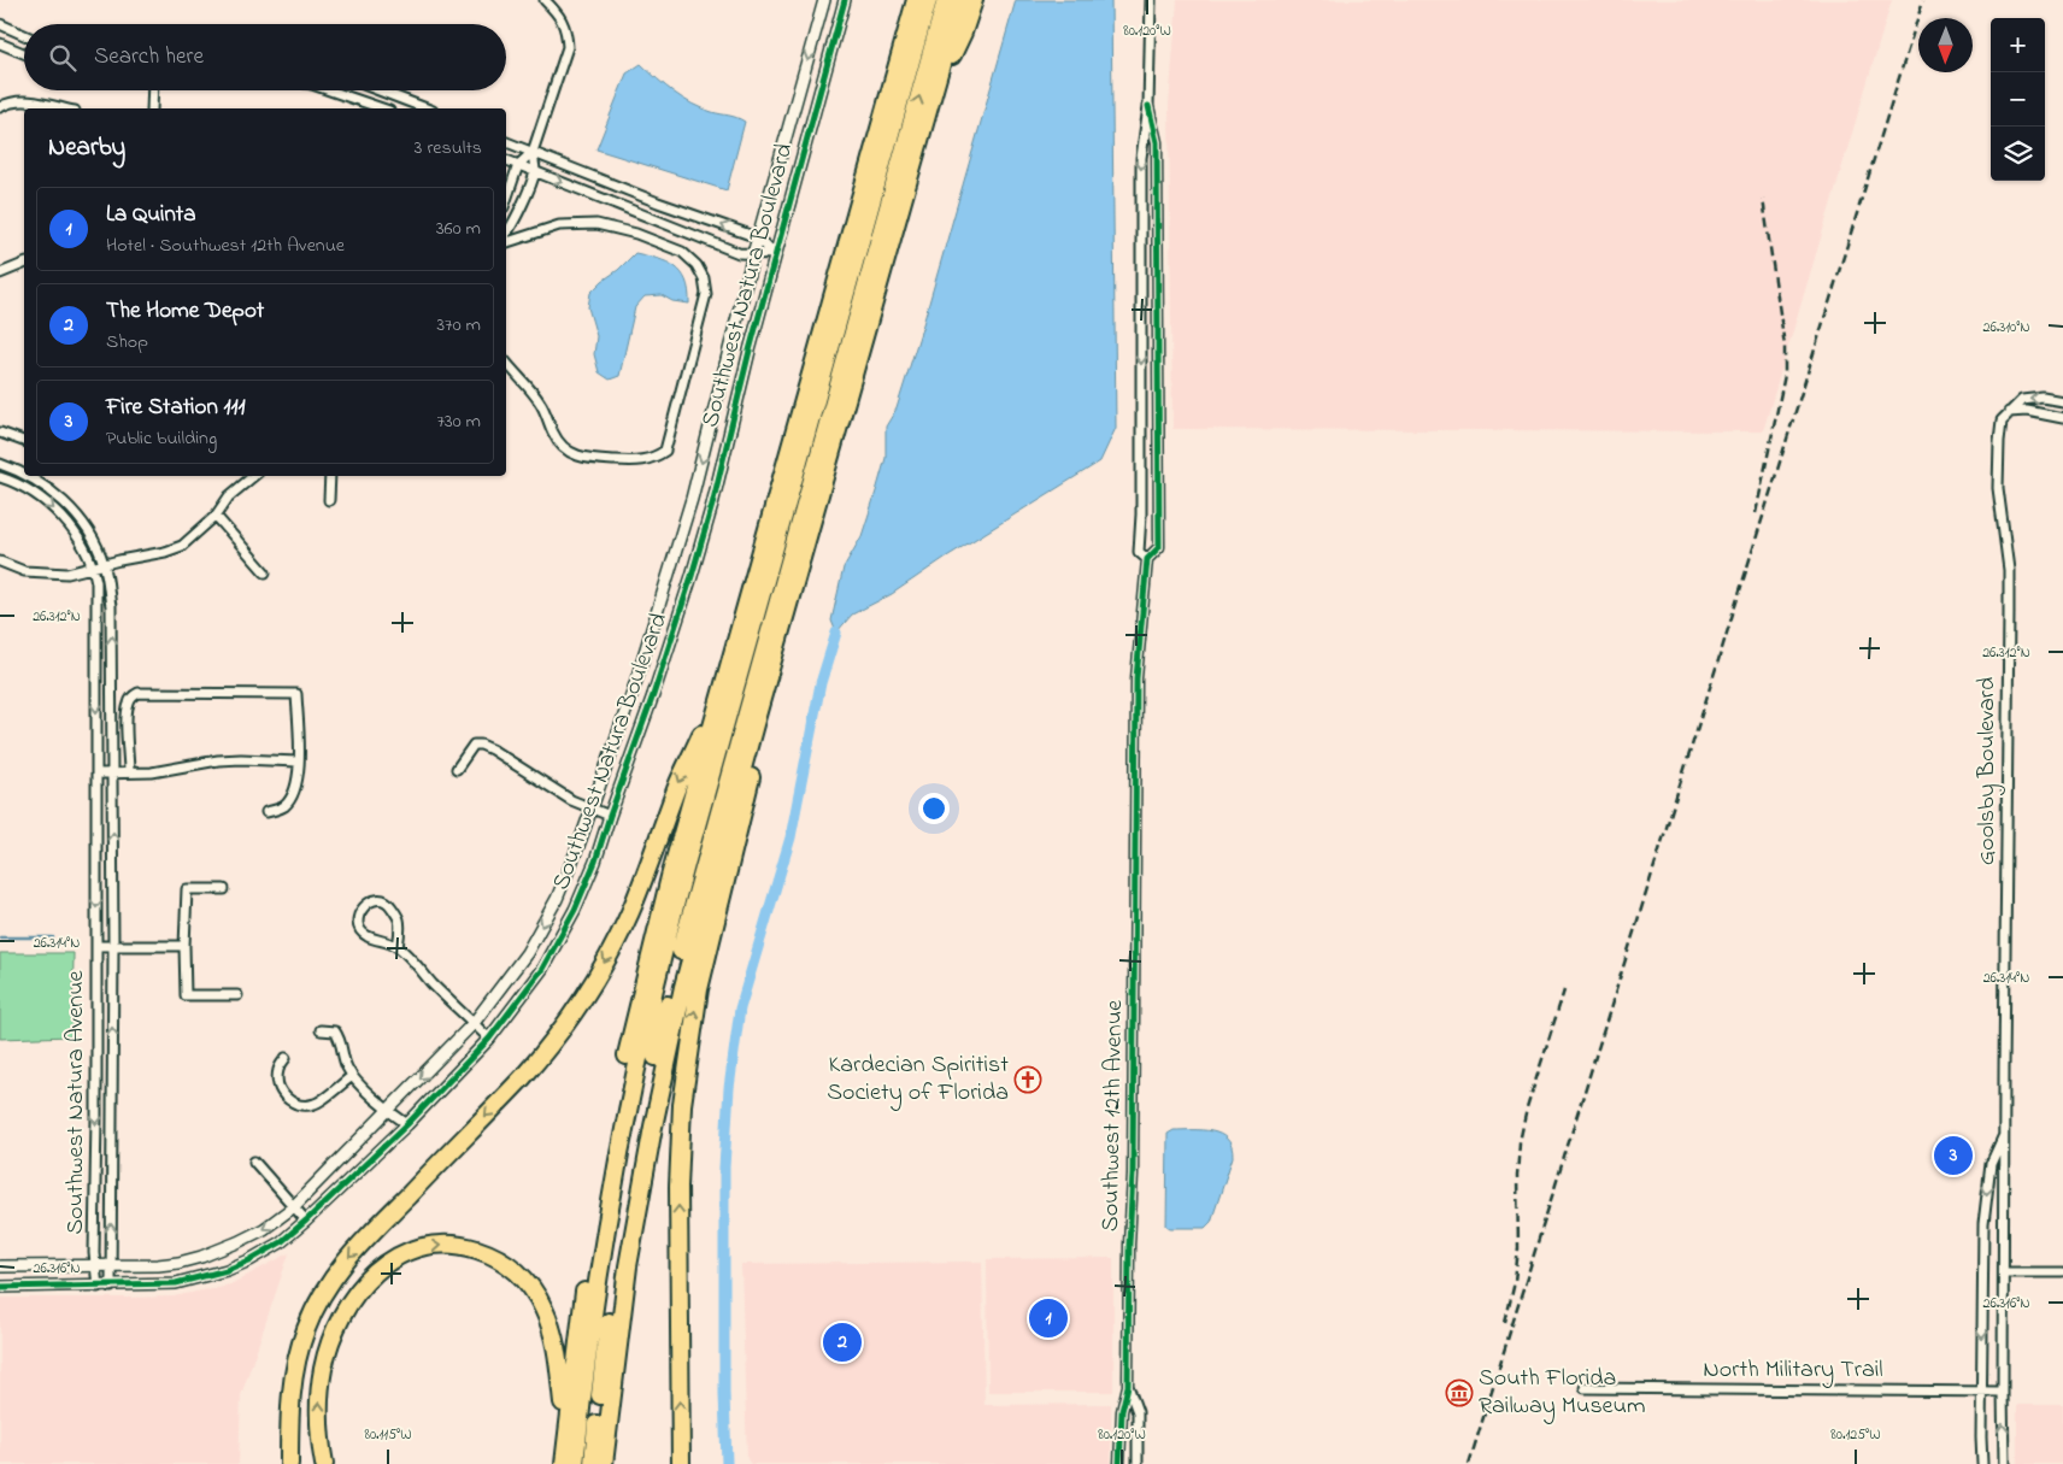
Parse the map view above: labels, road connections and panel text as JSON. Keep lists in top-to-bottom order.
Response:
{
  "streets": {
    "street": [
      "Southwest Natura Boulevard",
      "Goolsby Boulevard",
      "Southwest Natura Avenue",
      "Southwest 12th Avenue",
      "North Military Trail"
    ]
  },
  "crossings": [
    ["Southwest Natura Boulevard", "Southwest Natura Avenue"],
    ["Goolsby Boulevard", "North Military Trail"]
  ],
  "places": {
    "church": ["Kardecian Spiritist Society of Florida"],
    "museum": ["South Florida Railway Museum"]
  },
  "north": "bottom",
  "page": {
    "map_buttons": ["+", "−"],
    "search": "Search here",
    "heading": ["Nearby", "3 results"],
    "list": [
      {
        "mark": "1",
        "name": "La Quinta",
        "note": "Hotel · Southwest 12th Avenue",
        "value": "360 m"
      },
      {
        "mark": "2",
        "name": "The Home Depot",
        "note": "Shop",
        "value": "370 m"
      },
      {
        "mark": "3",
        "name": "Fire Station 111",
        "note": "Public building",
        "value": "730 m"
      }
    ],
    "pins": ["3", "1", "2"]
  },
  "coordinates": [
    "80.120°W",
    "26.310°N",
    "26.312°N",
    "26.314°N",
    "26.316°N",
    "80.115°W",
    "80.125°W"
  ]
}
